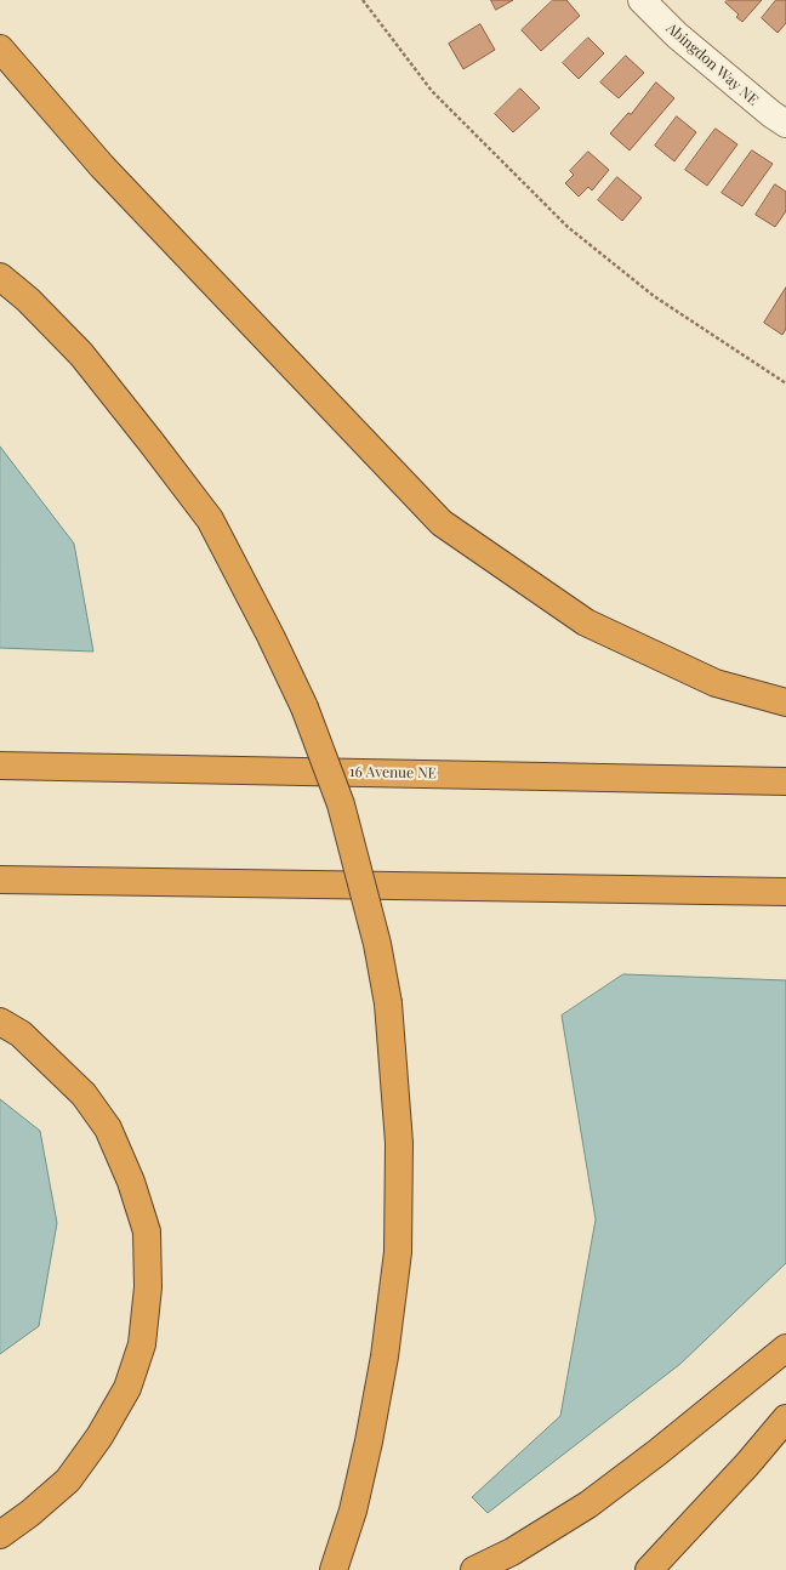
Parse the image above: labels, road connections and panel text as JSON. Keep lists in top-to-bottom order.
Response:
{
  "streets": {
    "highway": ["16 Avenue NE"],
    "street": ["Abingdon Way NE"]
  }
}
